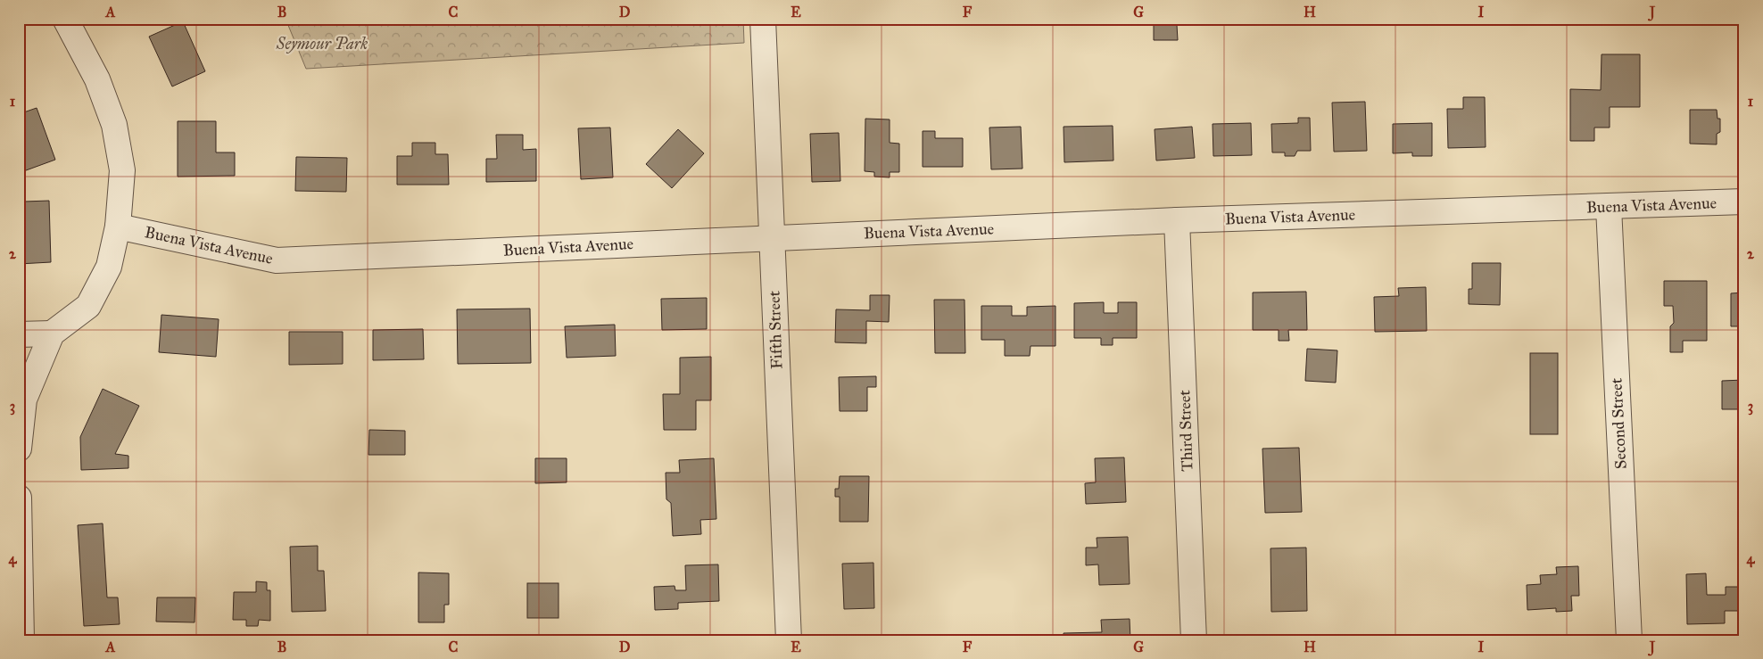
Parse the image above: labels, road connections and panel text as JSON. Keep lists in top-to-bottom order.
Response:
{
  "streets": {
    "street": [
      "Buena Vista Avenue",
      "Fifth Street",
      "Second Street",
      "Third Street"
    ]
  },
  "crossings": [
    ["Buena Vista Avenue", "Fifth Street"],
    ["Buena Vista Avenue", "Second Street"],
    ["Buena Vista Avenue", "Third Street"]
  ],
  "parks": ["Seymour Park"],
  "grid": {
    "columns": [
      "A",
      "B",
      "C",
      "D",
      "E",
      "F",
      "G",
      "H",
      "I",
      "J"
    ],
    "rows": [
      "1",
      "2",
      "3",
      "4"
    ]
  }
}
